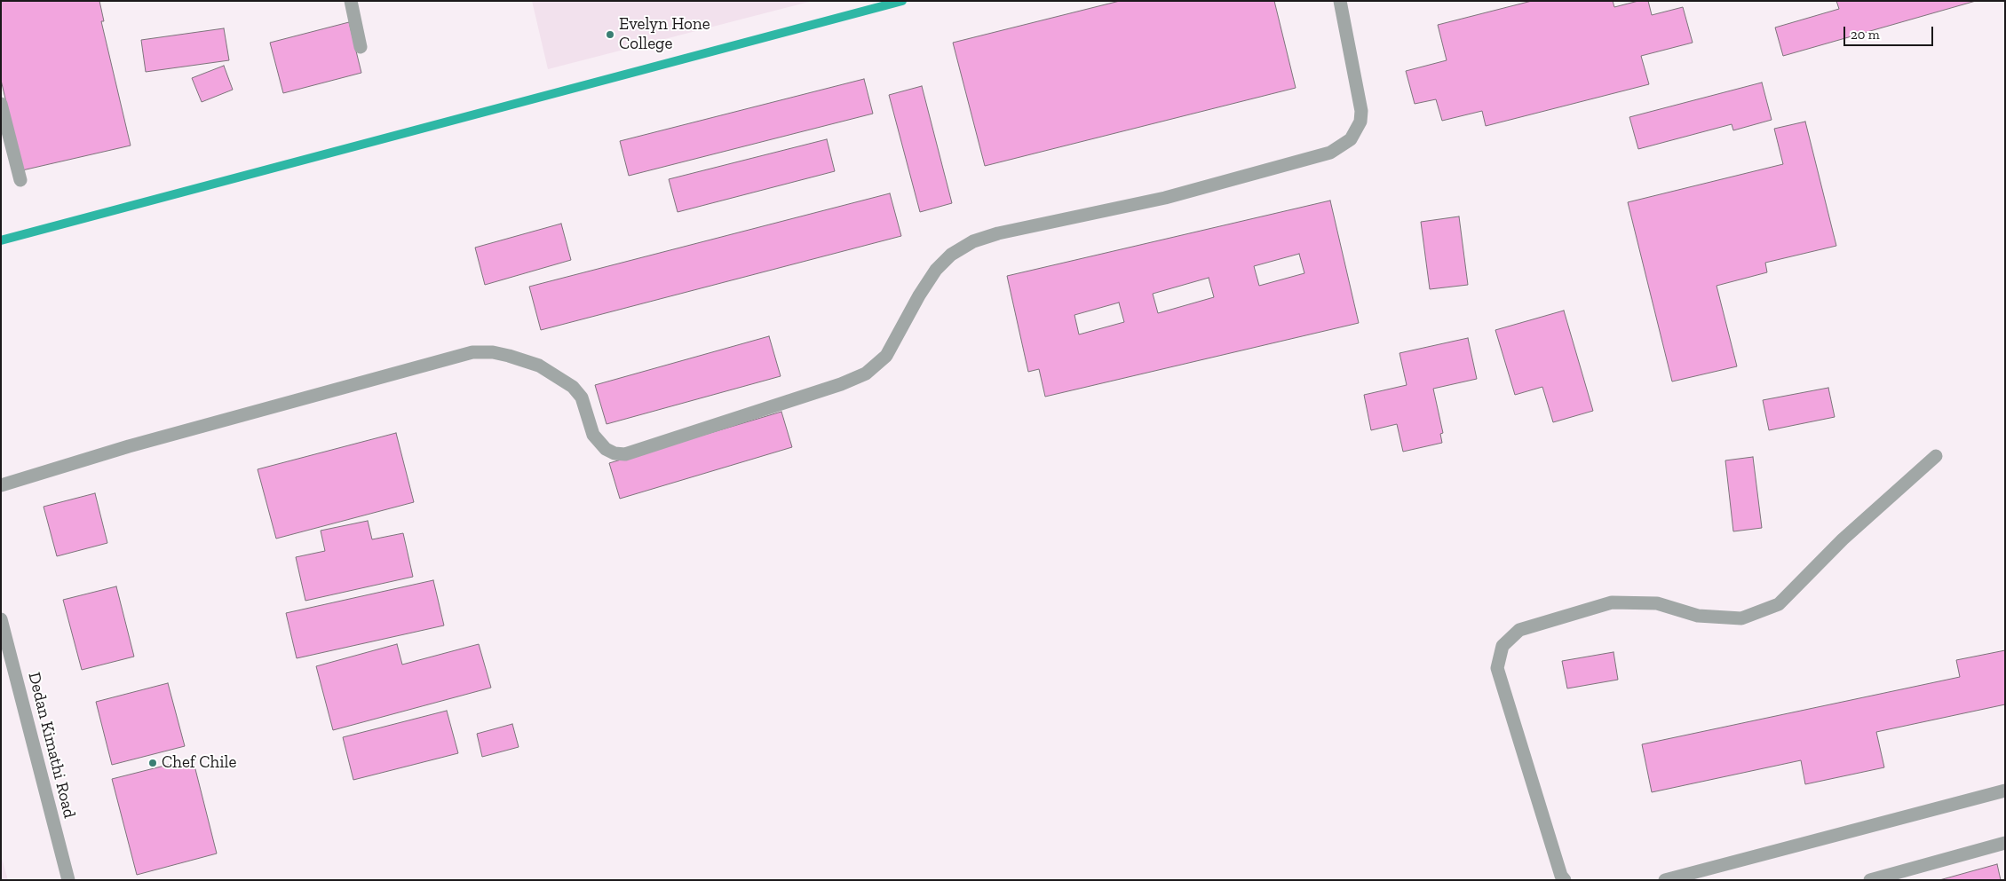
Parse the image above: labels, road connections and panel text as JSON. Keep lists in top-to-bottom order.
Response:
{
  "streets": {
    "street": ["Dedan Kimathi Road"]
  },
  "places": ["Evelyn Hone College", "Chef Chile"],
  "scale_bar": "20 m"
}
